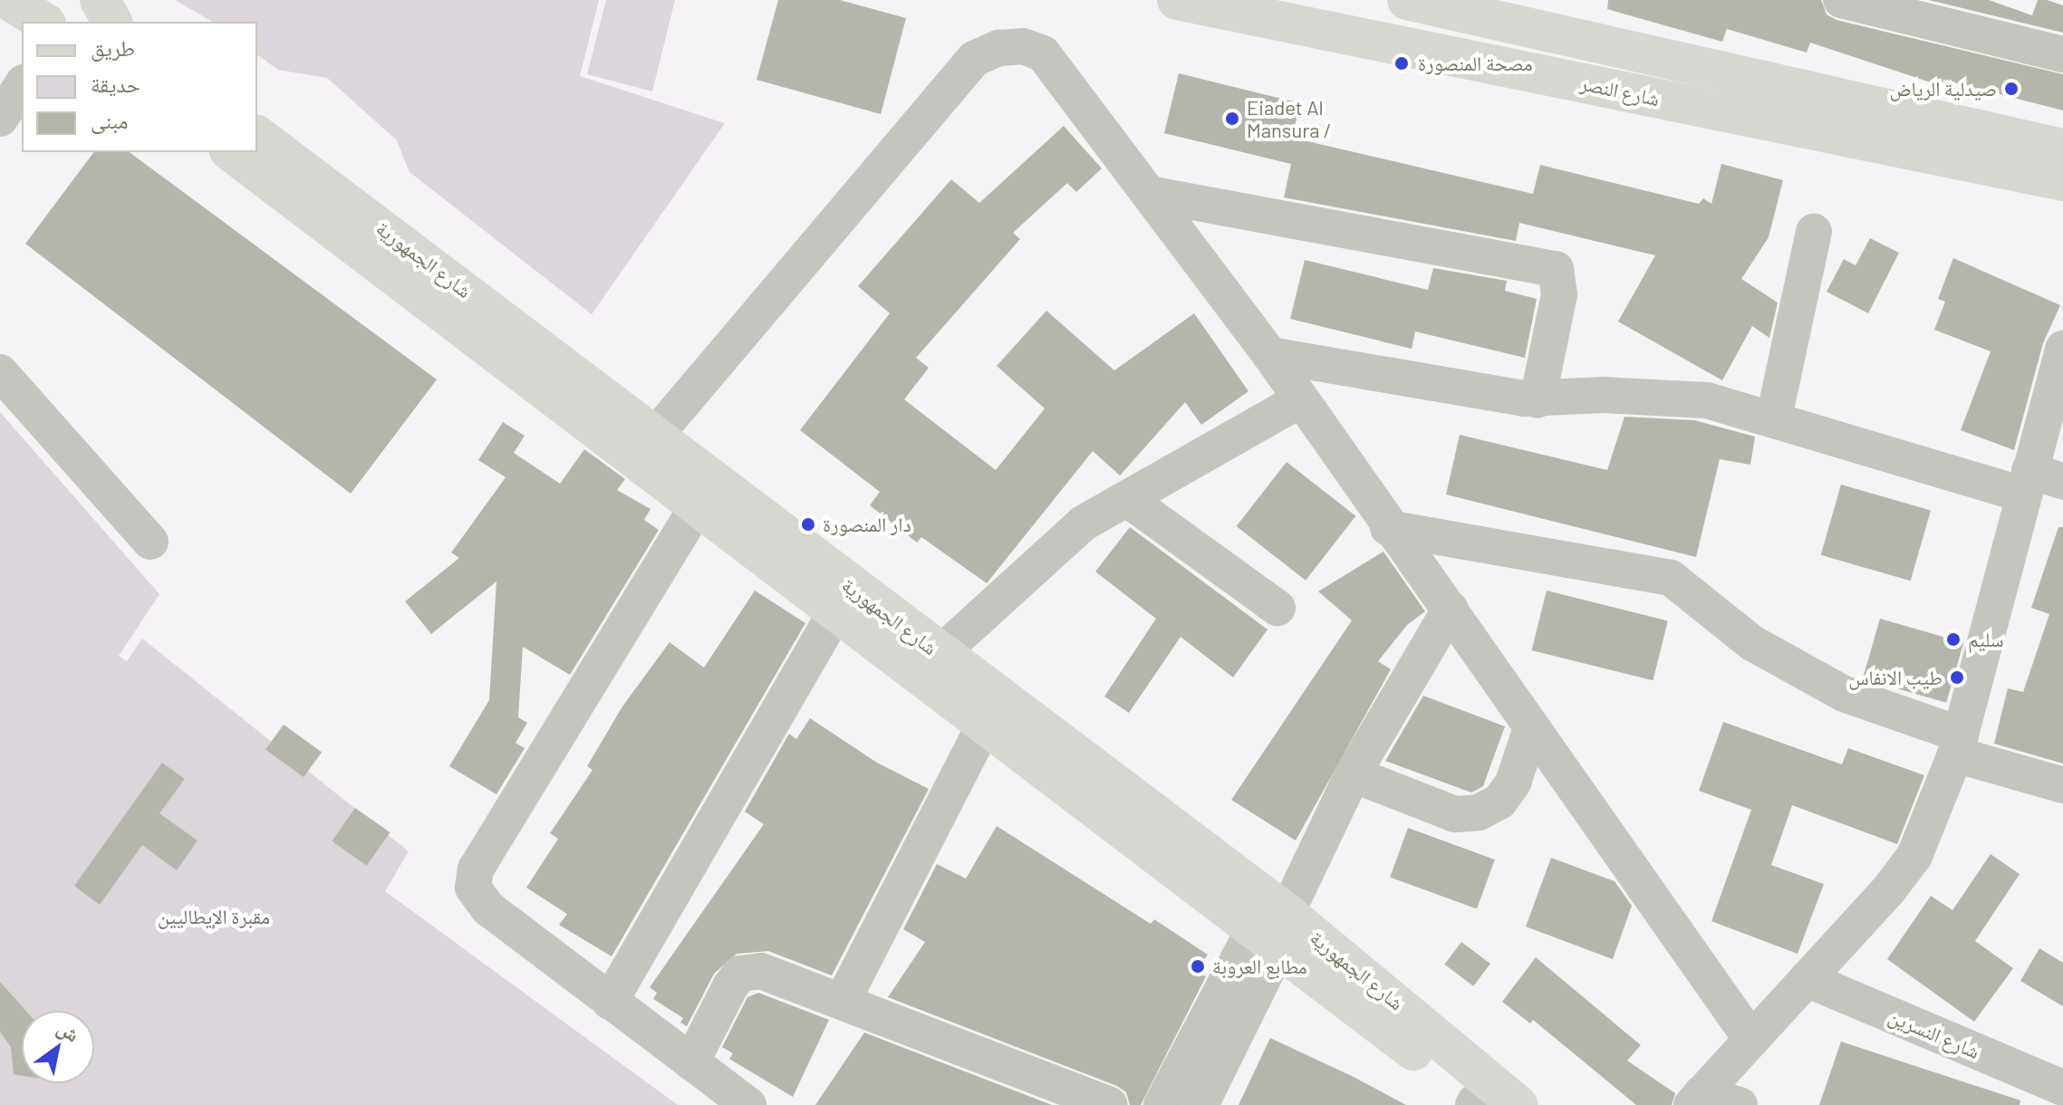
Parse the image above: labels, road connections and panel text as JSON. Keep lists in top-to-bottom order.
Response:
{
  "streets": {
    "main road": ["شارع النصر", "شارع الجمهورية"],
    "street": ["شارع النسرين"]
  },
  "parks": ["مقبرة الإيطاليين"],
  "places": [
    "مصحة المنصورة",
    "صيدلية الرياض",
    "Eiadet Al Mansura /",
    "دار المنصورة",
    "سليم",
    "طيب الانفاس",
    "مطابع العروبة"
  ],
  "legend": ["طريق", "حديقة", "مبنى"],
  "north": "top right"
}
